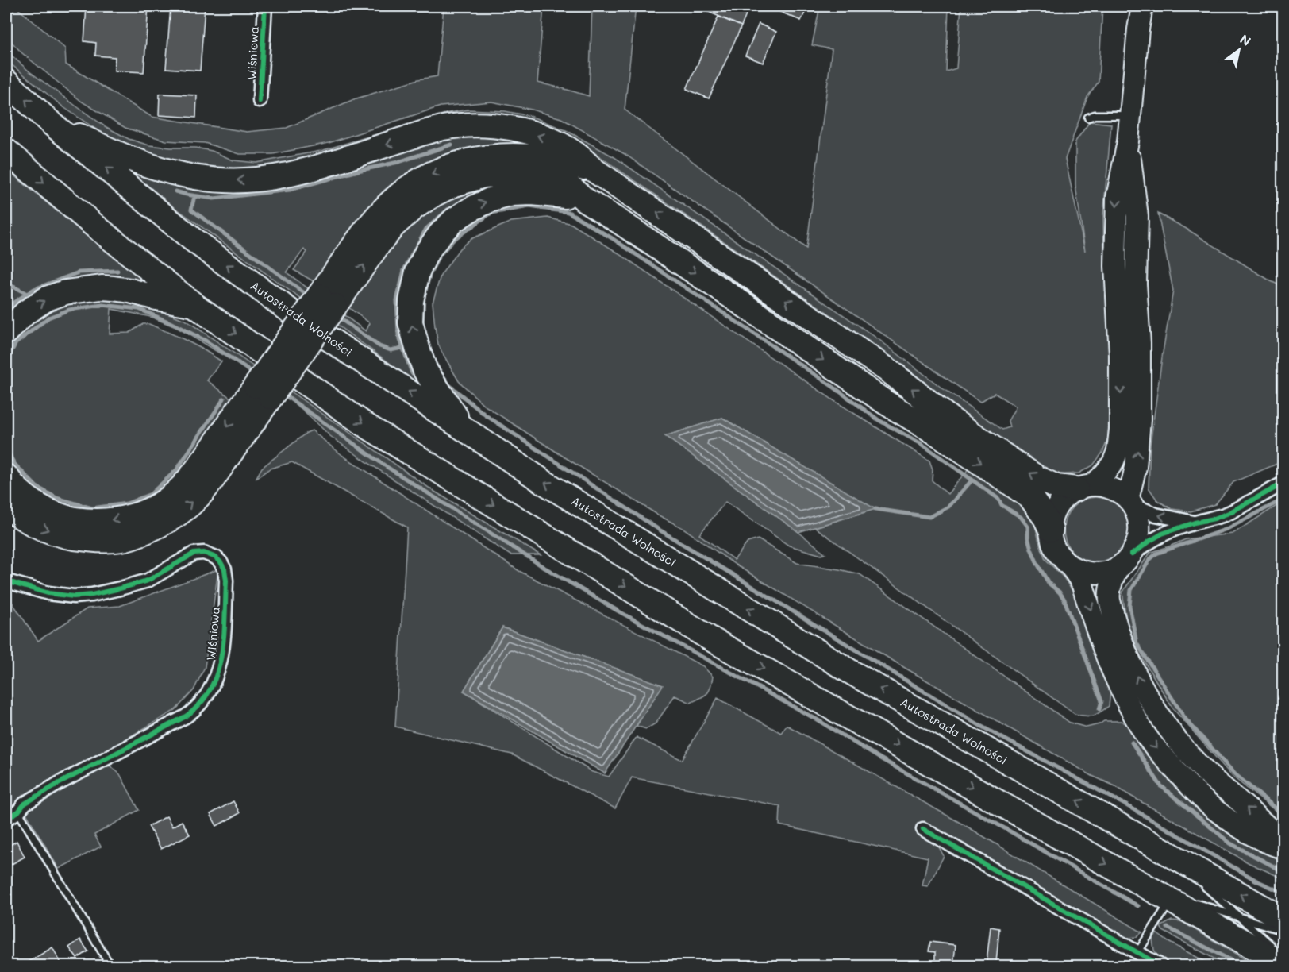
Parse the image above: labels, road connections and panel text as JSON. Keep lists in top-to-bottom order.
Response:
{
  "streets": {
    "highway": ["Autostrada Wolności"],
    "street": ["Wiśniowa"]
  },
  "north": "top right"
}
